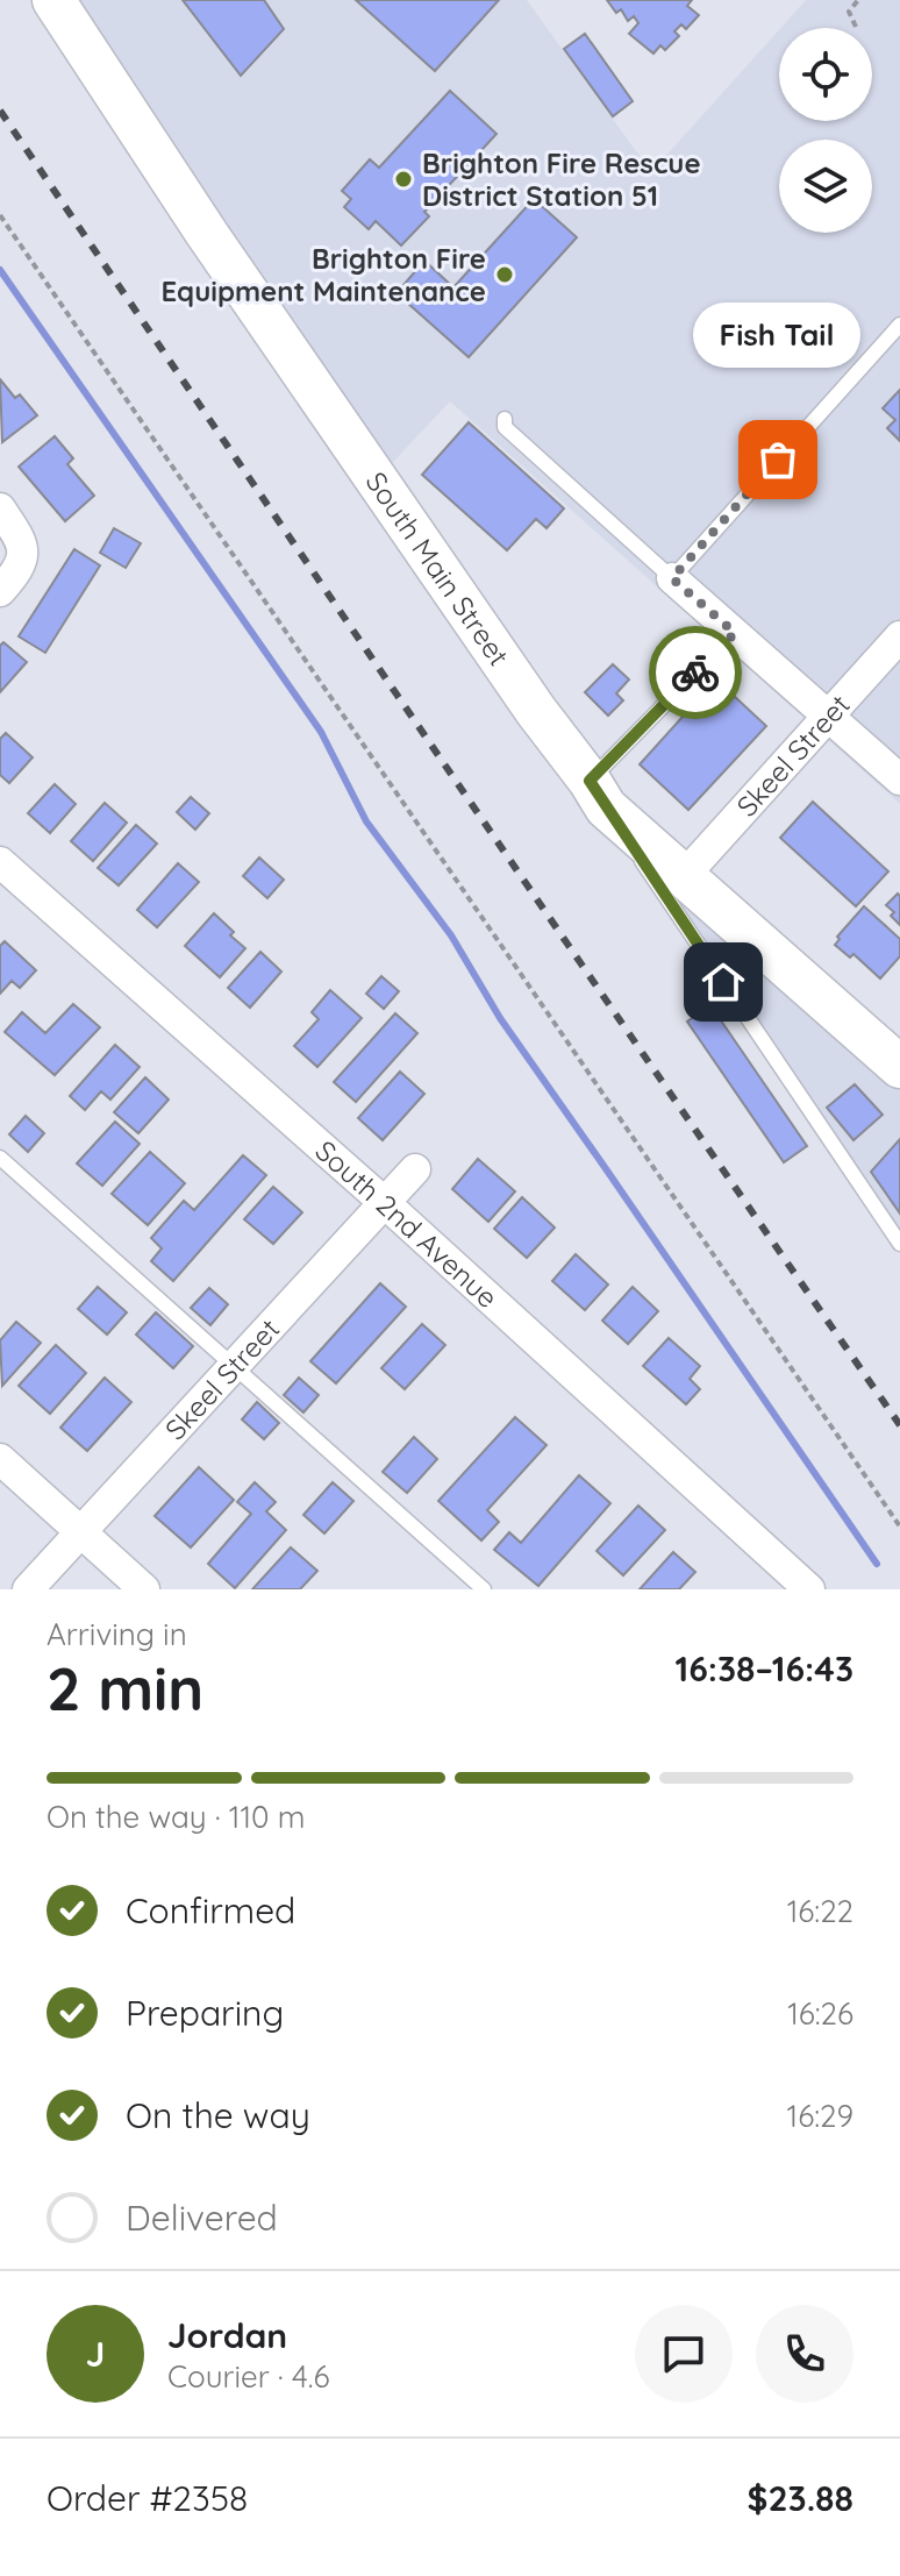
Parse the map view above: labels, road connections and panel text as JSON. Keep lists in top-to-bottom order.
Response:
{
  "streets": {
    "street": ["South Main Street", "Skeel Street", "South 2nd Avenue"]
  },
  "crossings": [
    ["South Main Street", "Skeel Street"],
    ["Skeel Street", "South 2nd Avenue"]
  ],
  "places": ["Brighton Fire Rescue District Station 51", "Brighton Fire Equipment Maintenance", "Fish Tail"],
  "page": {
    "bubble": "Fish Tail",
    "heading": ["2 min", "Arriving in", "16:38–16:43"],
    "panel": [
      "Jordan",
      "Courier · 4.6",
      "Order #2358",
      "$23.88"
    ],
    "bar": "On the way · 110 m",
    "list": [
      ["Confirmed", "16:22"],
      ["Preparing", "16:26"],
      ["On the way", "16:29"],
      "Delivered"
    ],
    "round": "J"
  }
}
